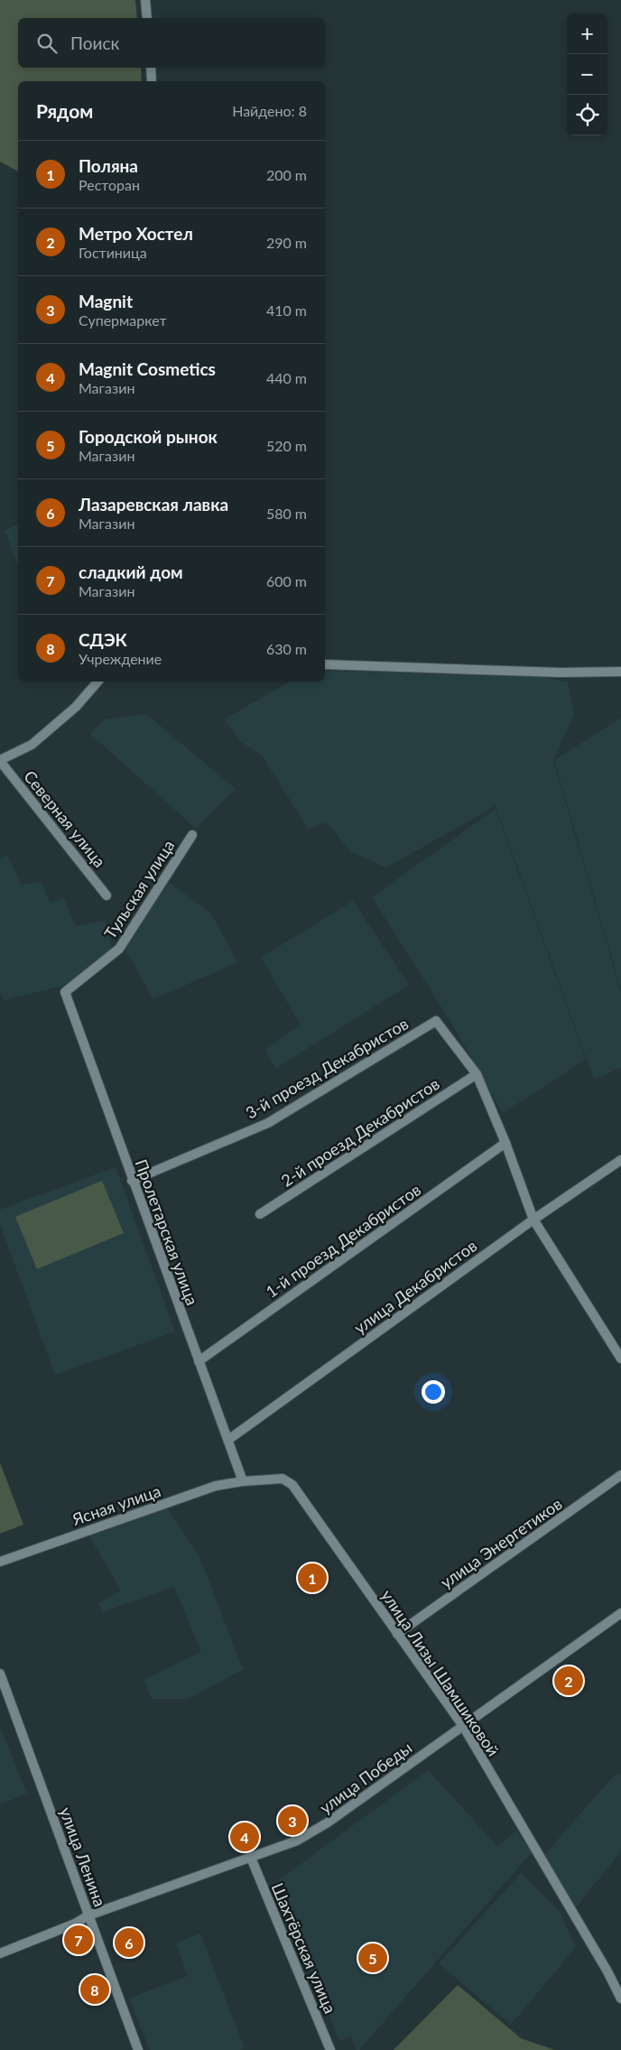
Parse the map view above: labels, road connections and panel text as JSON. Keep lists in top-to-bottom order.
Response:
{
  "streets": {
    "street": [
      "Северная улица",
      "Тульская улица",
      "3-й проезд Декабристов",
      "2-й проезд Декабристов",
      "Пролетарская улица",
      "1-й проезд Декабристов",
      "улица Декабристов",
      "Ясная улица",
      "улица Энергетиков",
      "улица Лизы Шамшиковой",
      "улица Победы",
      "улица Ленина",
      "Шахтёрская улица"
    ]
  },
  "crossings": [
    ["Тульская улица", "Пролетарская улица"],
    ["3-й проезд Декабристов", "2-й проезд Декабристов"],
    ["3-й проезд Декабристов", "Пролетарская улица"],
    ["Пролетарская улица", "1-й проезд Декабристов"],
    ["Пролетарская улица", "улица Декабристов"],
    ["Пролетарская улица", "Ясная улица"],
    ["Пролетарская улица", "улица Лизы Шамшиковой"],
    ["Ясная улица", "улица Лизы Шамшиковой"],
    ["улица Энергетиков", "улица Лизы Шамшиковой"],
    ["улица Лизы Шамшиковой", "улица Победы"],
    ["улица Победы", "улица Ленина"],
    ["улица Победы", "Шахтёрская улица"]
  ],
  "page": {
    "map_buttons": ["+", "−"],
    "search": "Поиск",
    "heading": ["Рядом", "Найдено: 8"],
    "list": [
      {
        "mark": "1",
        "name": "Поляна",
        "note": "Ресторан",
        "value": "200 m"
      },
      {
        "mark": "2",
        "name": "Метро Хостел",
        "note": "Гостиница",
        "value": "290 m"
      },
      {
        "mark": "3",
        "name": "Magnit",
        "note": "Супермаркет",
        "value": "410 m"
      },
      {
        "mark": "4",
        "name": "Magnit Cosmetics",
        "note": "Магазин",
        "value": "440 m"
      },
      {
        "mark": "5",
        "name": "Городской рынок",
        "note": "Магазин",
        "value": "520 m"
      },
      {
        "mark": "6",
        "name": "Лазаревская лавка",
        "note": "Магазин",
        "value": "580 m"
      },
      {
        "mark": "7",
        "name": "сладкий дом",
        "note": "Магазин",
        "value": "600 m"
      },
      {
        "mark": "8",
        "name": "СДЭК",
        "note": "Учреждение",
        "value": "630 m"
      }
    ],
    "pins": [
      "1",
      "2",
      "3",
      "4",
      "7",
      "6",
      "5",
      "8"
    ]
  }
}
